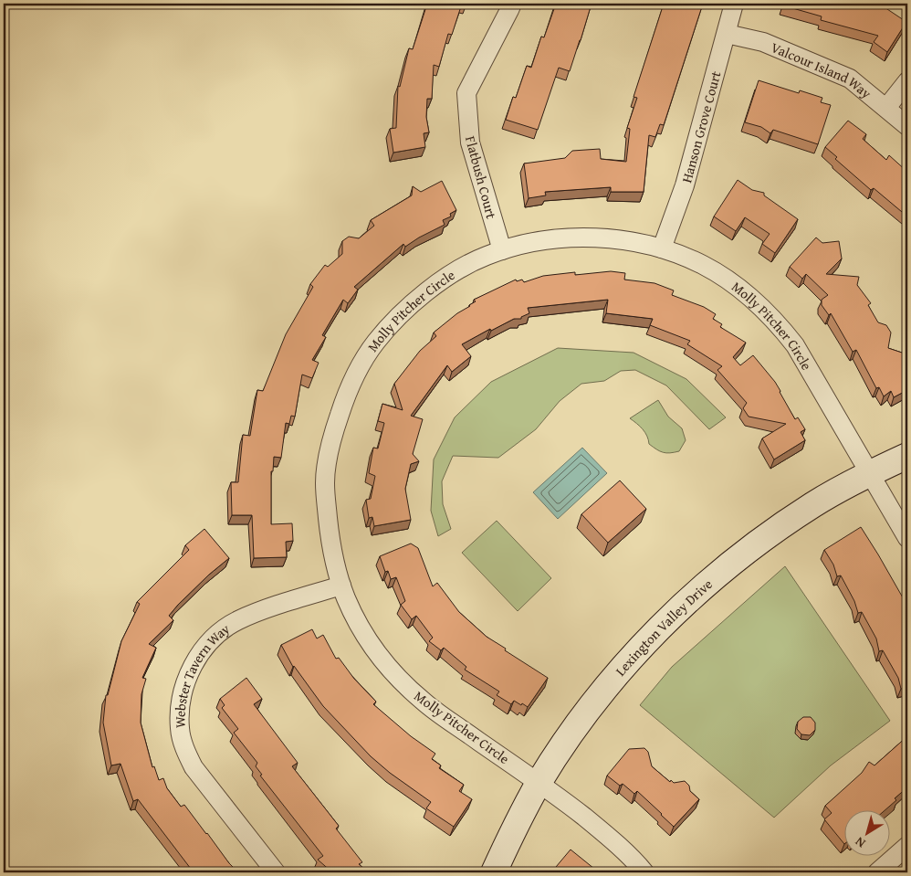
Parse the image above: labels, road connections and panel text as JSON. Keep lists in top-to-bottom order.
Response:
{
  "streets": {
    "street": [
      "Valcour Island Way",
      "Hanson Grove Court",
      "Flatbush Court",
      "Molly Pitcher Circle",
      "Lexington Valley Drive",
      "Webster Tavern Way"
    ]
  },
  "crossings": [
    ["Valcour Island Way", "Hanson Grove Court"],
    ["Hanson Grove Court", "Molly Pitcher Circle"],
    ["Flatbush Court", "Molly Pitcher Circle"],
    ["Molly Pitcher Circle", "Lexington Valley Drive"],
    ["Molly Pitcher Circle", "Webster Tavern Way"]
  ],
  "north": "bottom left"
}
